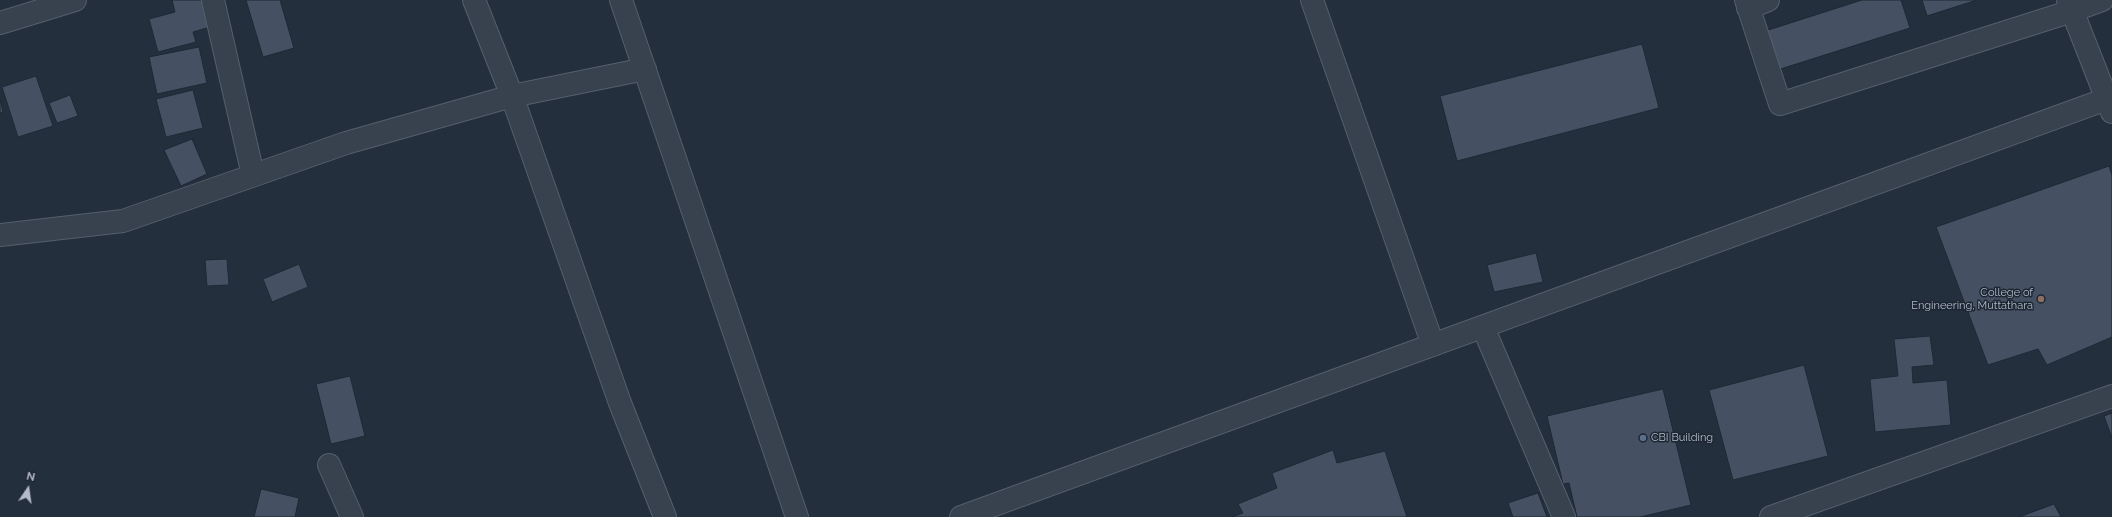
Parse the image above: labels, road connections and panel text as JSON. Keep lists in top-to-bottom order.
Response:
{
  "places": ["College of Engineering, Muttathara", "CBI Building"],
  "north": "top"
}
